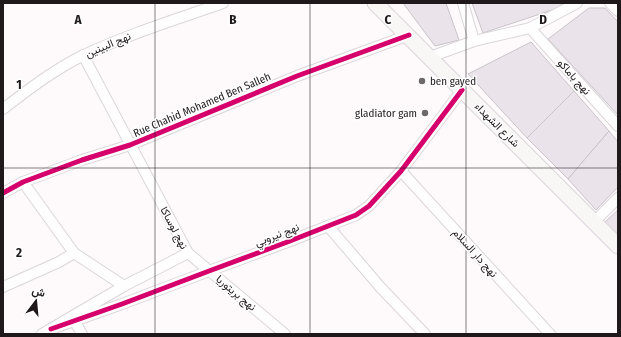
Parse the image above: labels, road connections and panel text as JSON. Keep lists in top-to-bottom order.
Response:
{
  "streets": {
    "main road": ["شارع الشهداء"],
    "street": [
      "نهج البينين",
      "نهج باماكو",
      "Rue Chahid Mohamed Ben Salleh",
      "نهج لوساكا",
      "نهج نيروبي",
      "نهج دار السلام",
      "نهج بريتوريا"
    ]
  },
  "crossings": [
    ["نهج البينين", "نهج لوساكا"],
    ["Rue Chahid Mohamed Ben Salleh", "شارع الشهداء"],
    ["Rue Chahid Mohamed Ben Salleh", "نهج لوساكا"],
    ["شارع الشهداء", "نهج نيروبي"],
    ["نهج لوساكا", "نهج نيروبي"],
    ["نهج لوساكا", "نهج بريتوريا"],
    ["نهج نيروبي", "نهج دار السلام"],
    ["نهج نيروبي", "نهج بريتوريا"]
  ],
  "places": ["ben gayed", "gladiator gam"],
  "north": "top",
  "grid": {
    "columns": [
      "A",
      "B",
      "C",
      "D"
    ],
    "rows": ["1", "2"]
  }
}
